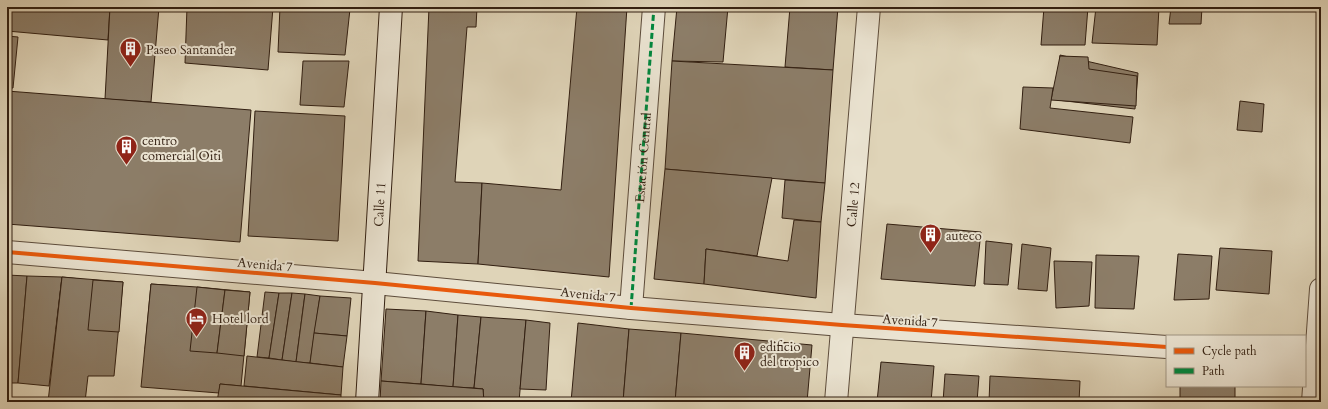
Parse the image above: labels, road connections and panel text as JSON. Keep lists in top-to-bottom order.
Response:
{
  "streets": {
    "street": [
      "Estación Central",
      "Calle 12",
      "Calle 11",
      "Avenida 7"
    ]
  },
  "crossings": [
    ["Estación Central", "Avenida 7"],
    ["Calle 12", "Avenida 7"],
    ["Calle 11", "Avenida 7"]
  ],
  "places": {
    "building": [
      "Paseo Santander",
      "centro comercial Oiti",
      "auteco",
      "edificio del tropico"
    ],
    "hotel": ["Hotel lord"]
  },
  "legend": ["Cycle path", "Path"]
}
